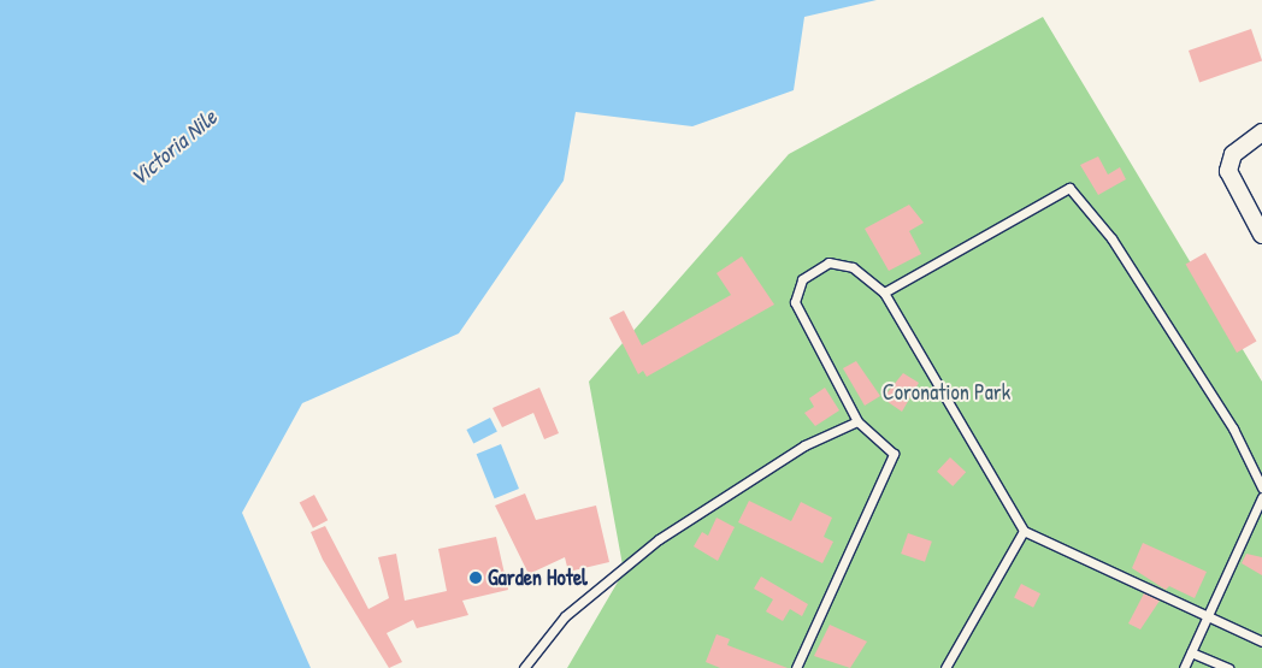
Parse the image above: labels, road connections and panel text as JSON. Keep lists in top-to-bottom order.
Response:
{
  "water": ["Victoria Nile"],
  "parks": ["Coronation Park"],
  "places": ["Garden Hotel"]
}
